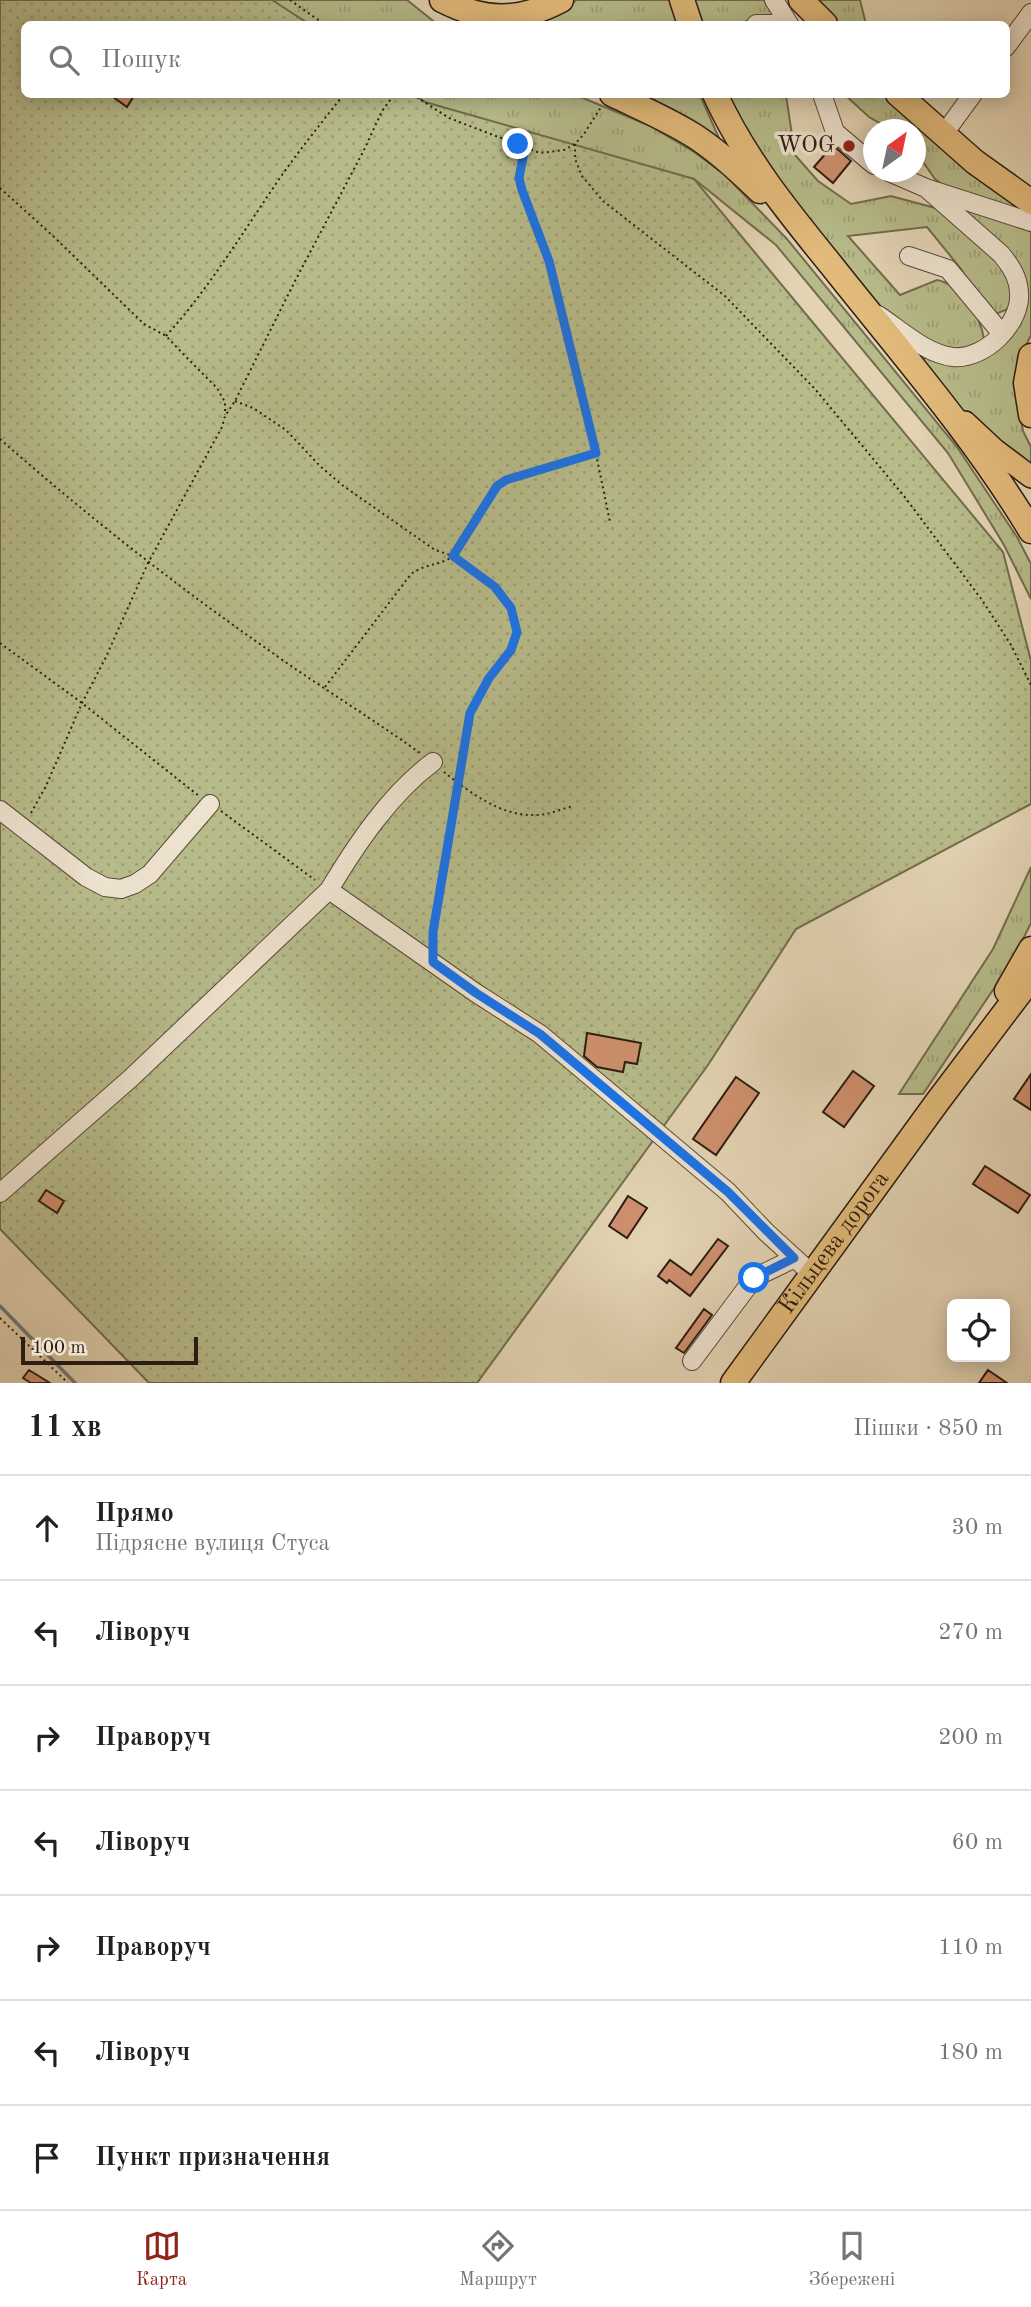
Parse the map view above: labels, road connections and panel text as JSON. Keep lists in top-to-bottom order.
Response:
{
  "streets": {
    "highway": ["Кільцева дорога"]
  },
  "places": ["WOG"],
  "scale_bar": "100 m",
  "north": "top right",
  "page": {
    "search": "Пошук",
    "scale": "100 m",
    "heading": ["11 хв", "Пішки · 850 m"],
    "list": [
      ["Прямо", "Підрясне вулиця Стуса", "30 m"],
      ["Ліворуч", "270 m"],
      ["Праворуч", "200 m"],
      ["Ліворуч", "60 m"],
      ["Праворуч", "110 m"],
      ["Ліворуч", "180 m"],
      "Пункт призначення"
    ],
    "nav": ["Карта", "Маршрут", "Збережені"]
  }
}
